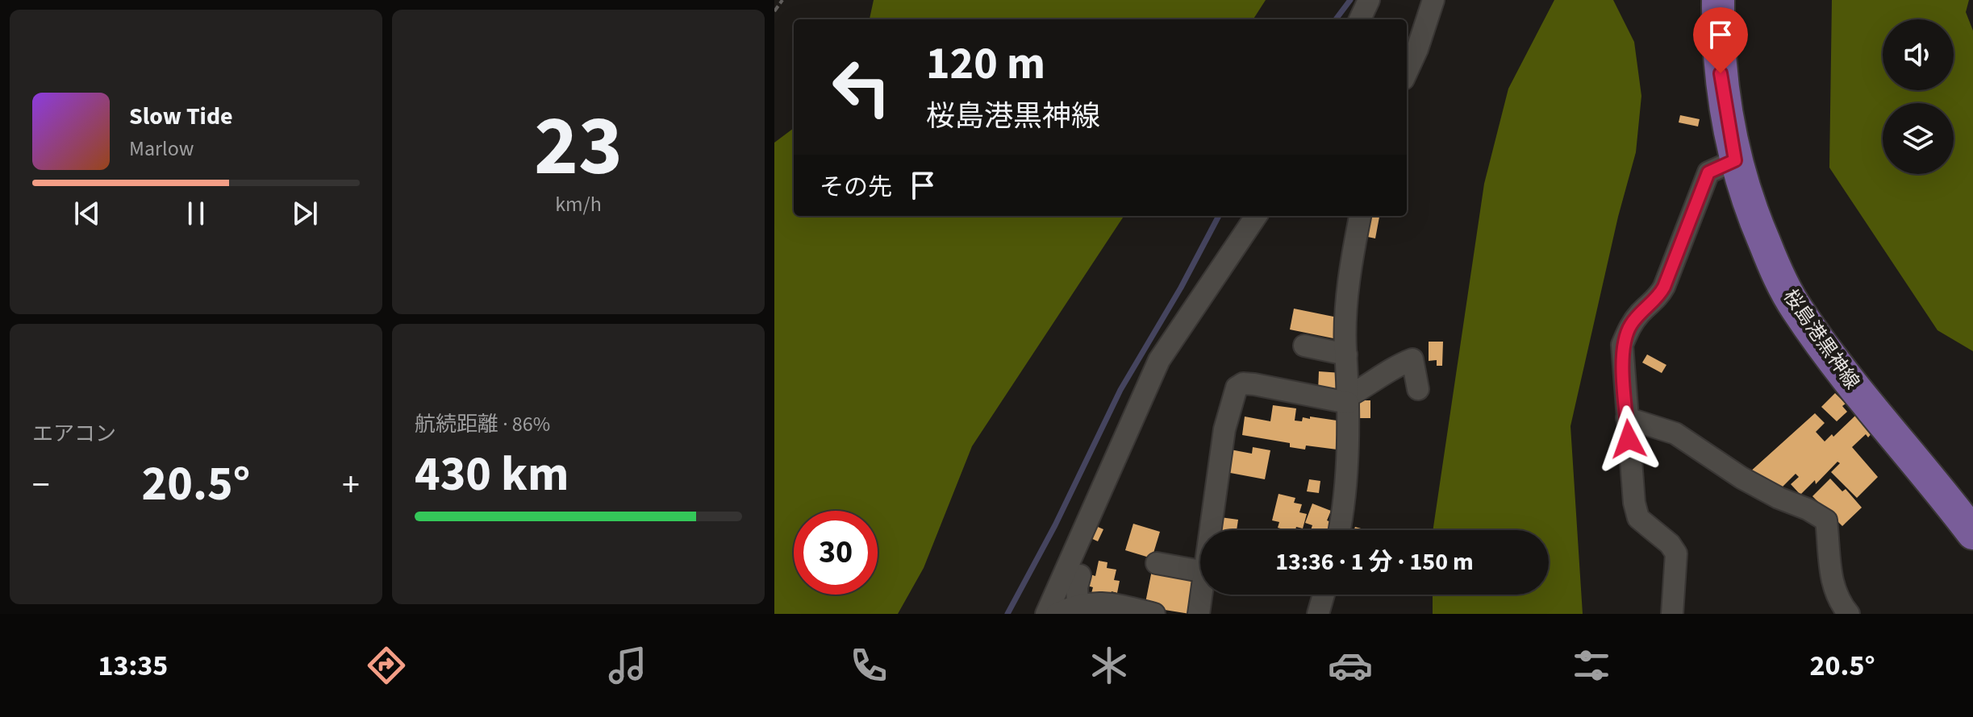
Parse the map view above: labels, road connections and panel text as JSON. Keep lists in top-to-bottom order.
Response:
{
  "streets": {
    "main road": ["桜島港黒神線"]
  },
  "page": {
    "tile": [
      ["23", "km/h"],
      "エアコン",
      ["航続距離 · 86%", "430 km"]
    ],
    "turn": ["120 m", "桜島港黒神線"],
    "song": ["Slow Tide", "Marlow"],
    "then": "その先",
    "heat": ["−", "20.5°", "+"],
    "limit": "30",
    "trip": "13:36 · 1 分 · 150 m",
    "tabs": ["13:35", "20.5°"]
  }
}
